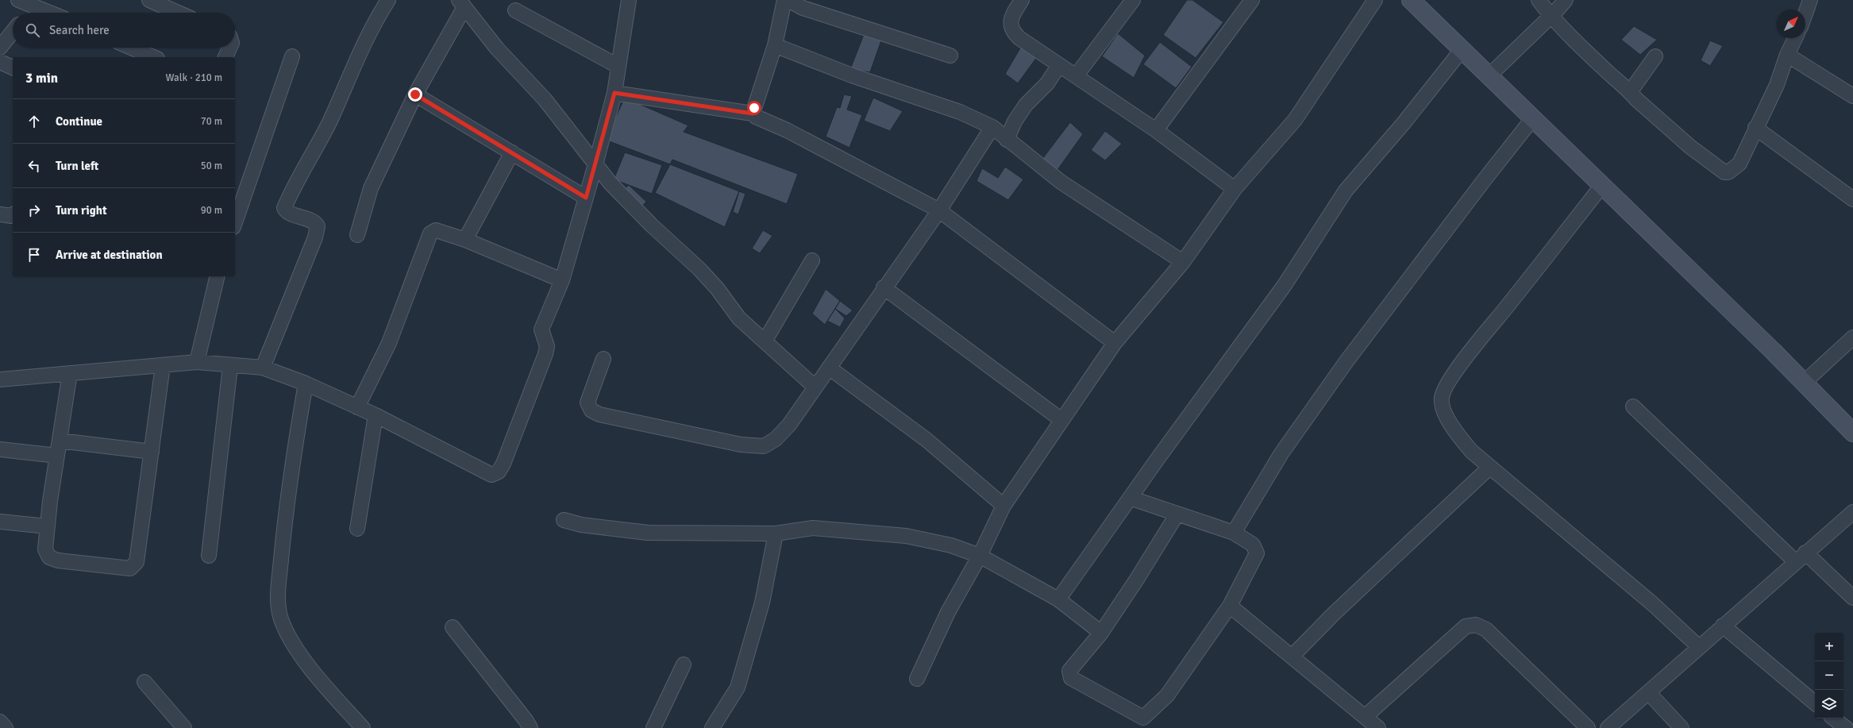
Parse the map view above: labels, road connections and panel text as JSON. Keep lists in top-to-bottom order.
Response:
{
  "north": "top right",
  "page": {
    "search": "Search here",
    "heading": ["3 min", "Walk · 210 m"],
    "list": [
      ["Continue", "70 m"],
      ["Turn left", "50 m"],
      ["Turn right", "90 m"],
      "Arrive at destination"
    ],
    "map_buttons": ["+", "−"]
  }
}
